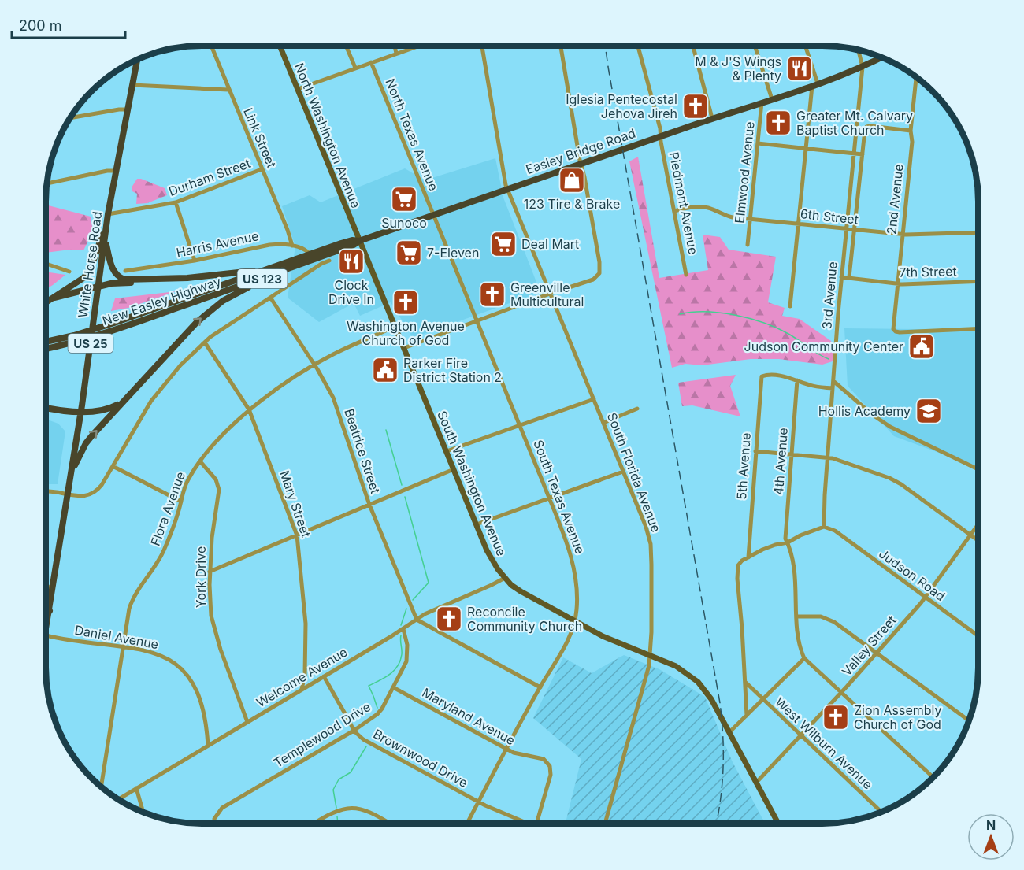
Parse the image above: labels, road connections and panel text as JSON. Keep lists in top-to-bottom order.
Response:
{
  "streets": {
    "highway": [
      "Easley Bridge Road",
      "White Horse Road",
      "US 123",
      "New Easley Highway",
      "US 25"
    ],
    "main road": ["North Washington Avenue", "South Washington Avenue"],
    "street": [
      "North Texas Avenue",
      "Link Street",
      "Elmwood Avenue",
      "Durham Street",
      "2nd Avenue",
      "Piedmont Avenue",
      "6th Street",
      "Harris Avenue",
      "7th Street",
      "3rd Avenue",
      "Beatrice Street",
      "4th Avenue",
      "5th Avenue",
      "South Florida Avenue",
      "South Texas Avenue",
      "Mary Street",
      "Flora Avenue",
      "Judson Road",
      "York Drive",
      "Daniel Avenue",
      "Valley Street",
      "Welcome Avenue",
      "Maryland Avenue",
      "Templewood Drive",
      "West Wilburn Avenue",
      "Brownwood Drive"
    ]
  },
  "crossings": [
    ["North Texas Avenue", "Easley Bridge Road"],
    ["North Texas Avenue", "South Texas Avenue"],
    ["North Washington Avenue", "Easley Bridge Road"],
    ["North Washington Avenue", "South Washington Avenue"],
    ["Link Street", "Durham Street"],
    ["Link Street", "Harris Avenue"],
    ["Easley Bridge Road", "Elmwood Avenue"],
    ["Easley Bridge Road", "Piedmont Avenue"],
    ["Easley Bridge Road", "Harris Avenue"],
    ["Easley Bridge Road", "3rd Avenue"],
    ["Easley Bridge Road", "New Easley Highway"],
    ["Easley Bridge Road", "South Florida Avenue"],
    ["Easley Bridge Road", "South Washington Avenue"],
    ["Easley Bridge Road", "South Texas Avenue"],
    ["Elmwood Avenue", "6th Street"],
    ["Durham Street", "White Horse Road"],
    ["2nd Avenue", "6th Street"],
    ["2nd Avenue", "7th Street"],
    ["2nd Avenue", "3rd Avenue"],
    ["Piedmont Avenue", "6th Street"],
    ["6th Street", "3rd Avenue"],
    ["Harris Avenue", "New Easley Highway"],
    ["7th Street", "3rd Avenue"],
    ["3rd Avenue", "Judson Road"],
    ["Beatrice Street", "Flora Avenue"],
    ["Beatrice Street", "Welcome Avenue"],
    ["4th Avenue", "5th Avenue"],
    ["South Florida Avenue", "South Washington Avenue"],
    ["South Washington Avenue", "South Texas Avenue"],
    ["South Washington Avenue", "Flora Avenue"],
    ["South Washington Avenue", "Valley Street"],
    ["South Washington Avenue", "Welcome Avenue"],
    ["South Texas Avenue", "Maryland Avenue"],
    ["South Texas Avenue", "Brownwood Drive"],
    ["Mary Street", "Flora Avenue"],
    ["Mary Street", "Welcome Avenue"],
    ["Flora Avenue", "York Drive"],
    ["Flora Avenue", "Daniel Avenue"],
    ["Judson Road", "Valley Street"],
    ["York Drive", "Welcome Avenue"],
    ["Daniel Avenue", "Welcome Avenue"],
    ["Valley Street", "West Wilburn Avenue"],
    ["Welcome Avenue", "Templewood Drive"],
    ["Welcome Avenue", "Brownwood Drive"],
    ["Maryland Avenue", "Templewood Drive"],
    ["Templewood Drive", "Brownwood Drive"]
  ],
  "places": {
    "restaurant": ["M & J'S Wings & Plenty", "Clock Drive In"],
    "church": [
      "Iglesia Pentecostal Jehova Jireh",
      "Greater Mt. Calvary Baptist Church",
      "Greenville Multicultural",
      "Washington Avenue Church of God",
      "Reconcile Community Church",
      "Zion Assembly Church of God"
    ],
    "shop": ["123 Tire & Brake"],
    "supermarket": ["Sunoco", "Deal Mart", "7-Eleven"],
    "public building": ["Judson Community Center", "Parker Fire District Station 2"],
    "school or university": ["Hollis Academy"]
  },
  "scale_bar": "200 m",
  "north": "top"
}
